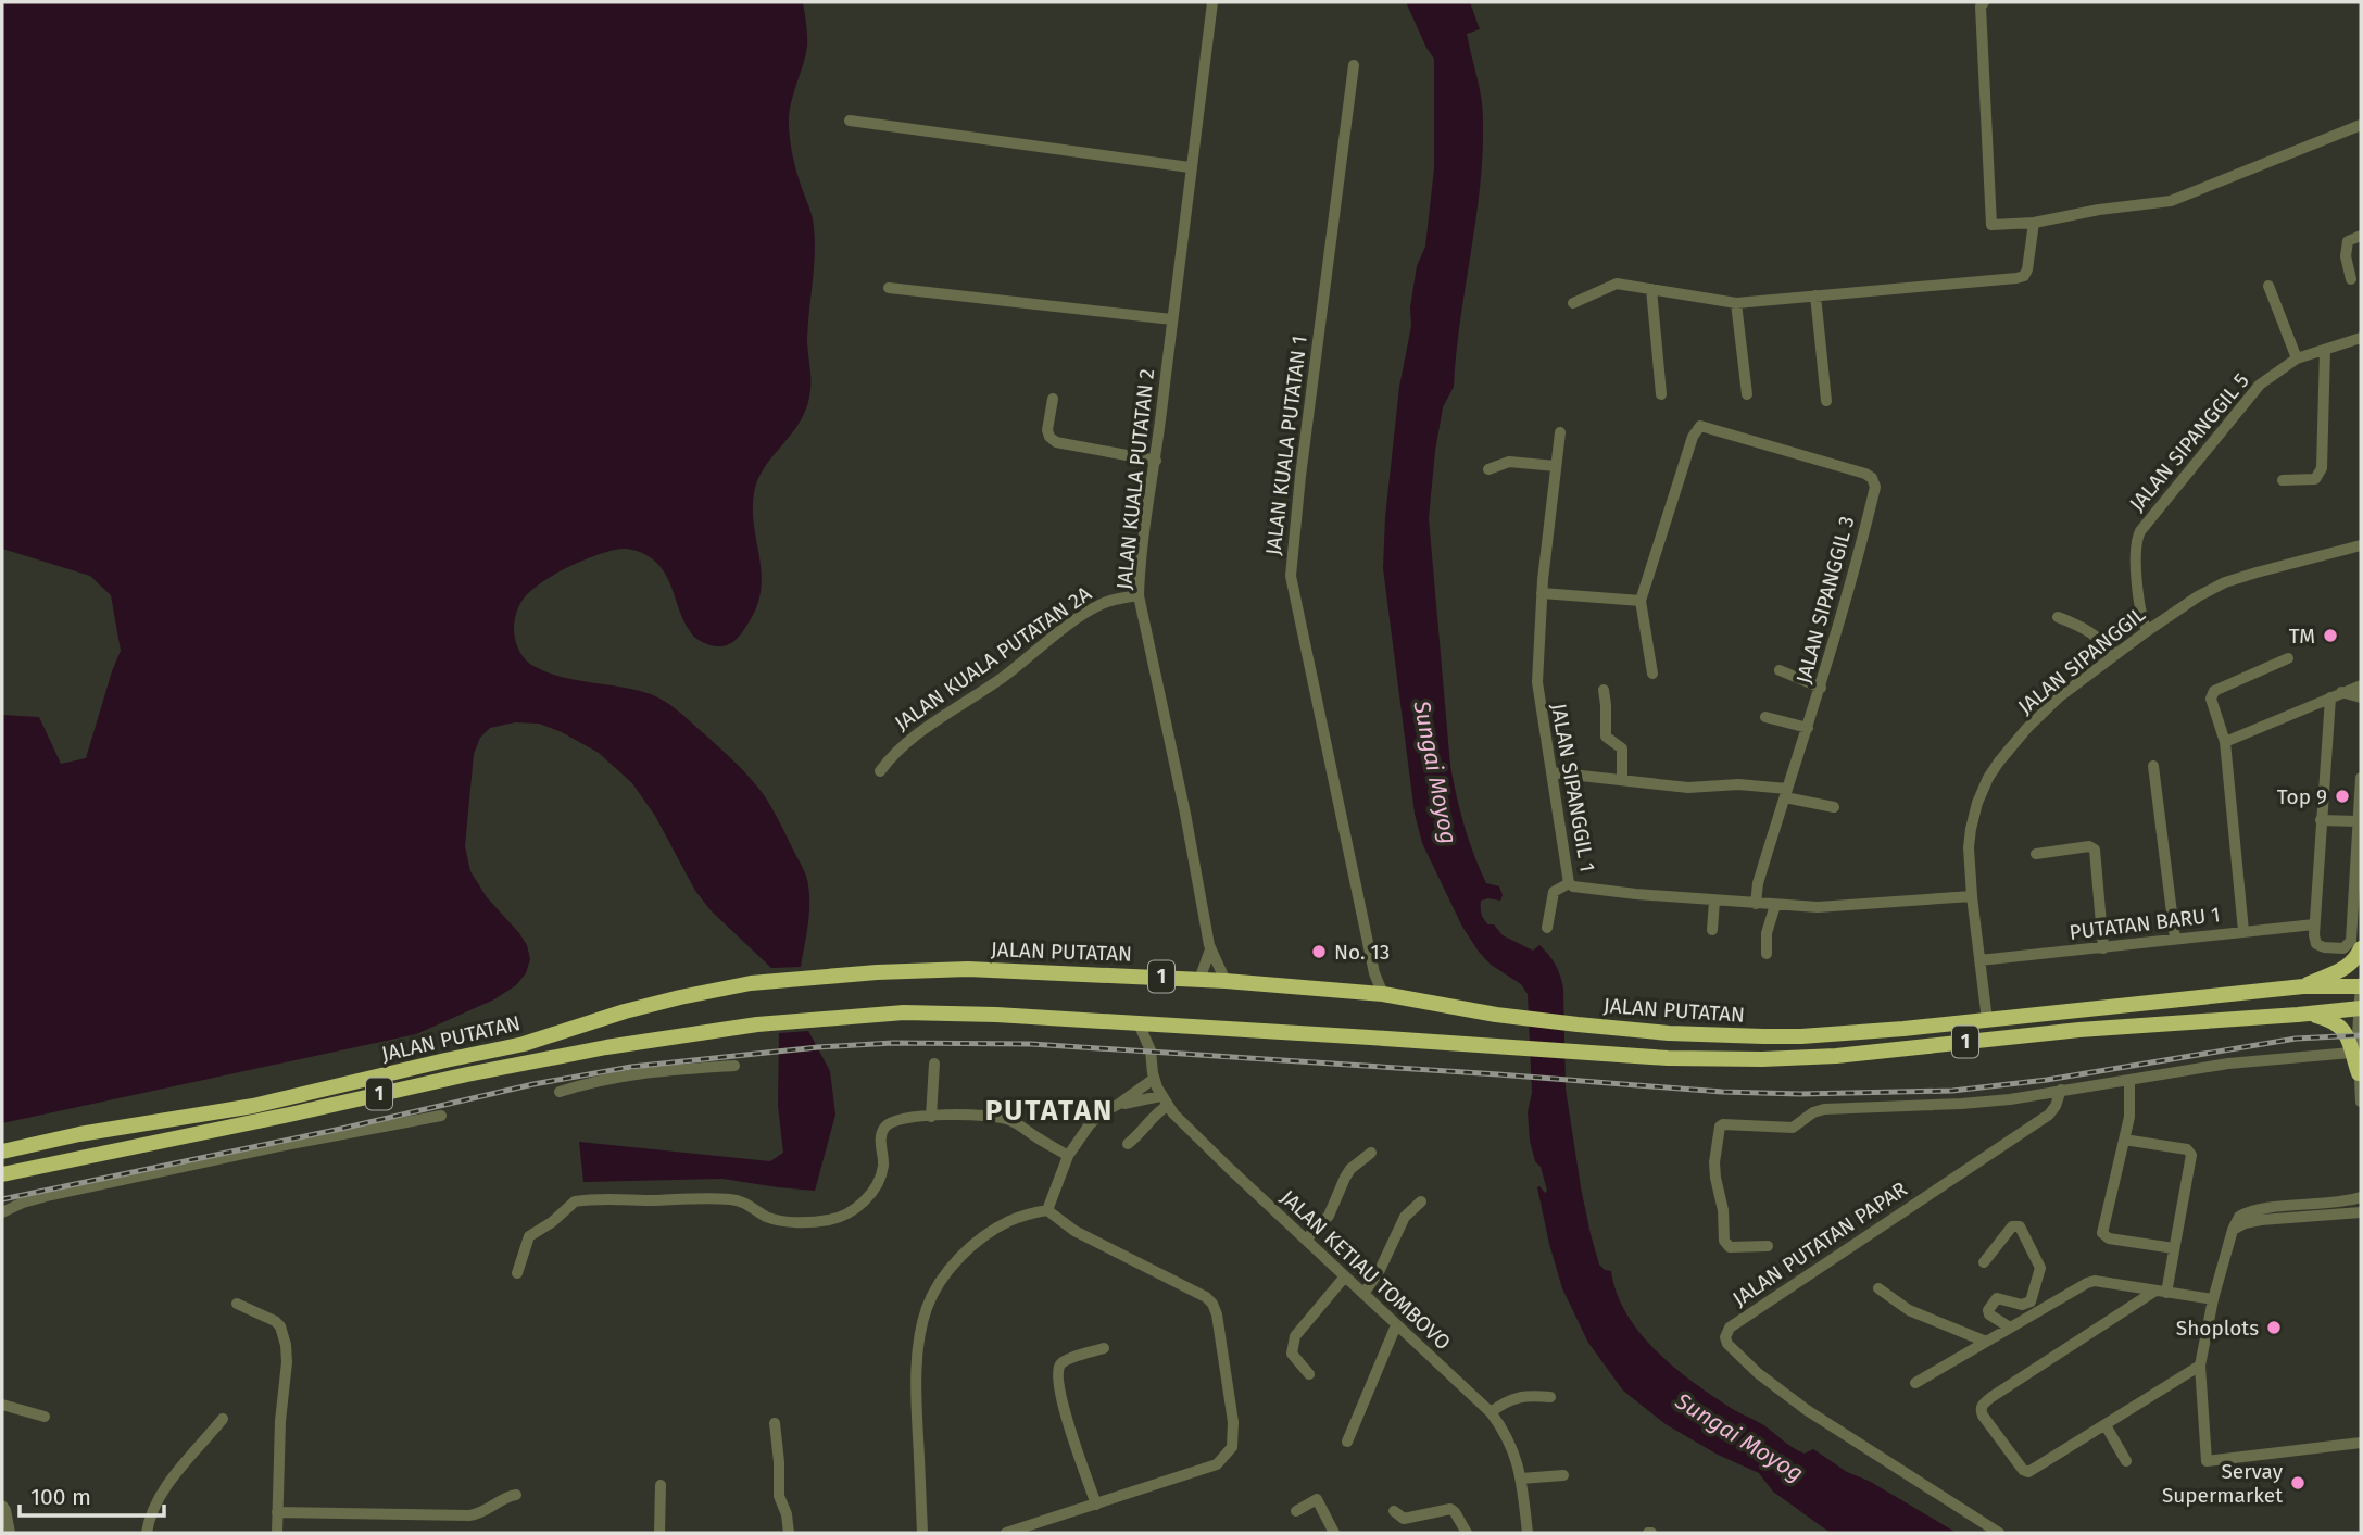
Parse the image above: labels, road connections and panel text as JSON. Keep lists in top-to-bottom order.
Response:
{
  "streets": {
    "highway": ["JALAN PUTATAN", "1"],
    "street": [
      "JALAN SIPANGGIL 5",
      "JALAN KUALA PUTATAN 1",
      "JALAN KUALA PUTATAN 2",
      "JALAN SIPANGGIL 3",
      "JALAN KUALA PUTATAN 2A",
      "JALAN SIPANGGIL",
      "JALAN SIPANGGIL 1",
      "PUTATAN BARU 1",
      "JALAN PUTATAN PAPAR",
      "JALAN KETIAU TOMBOVO"
    ]
  },
  "crossings": [
    ["JALAN SIPANGGIL 5", "JALAN SIPANGGIL"],
    ["JALAN KUALA PUTATAN 1", "JALAN PUTATAN"],
    ["JALAN KUALA PUTATAN 2", "JALAN KUALA PUTATAN 2A"],
    ["JALAN KUALA PUTATAN 2", "JALAN PUTATAN"],
    ["JALAN SIPANGGIL 3", "JALAN SIPANGGIL 1"],
    ["JALAN SIPANGGIL", "JALAN SIPANGGIL 1"],
    ["JALAN SIPANGGIL", "PUTATAN BARU 1"],
    ["JALAN SIPANGGIL", "JALAN PUTATAN"],
    ["JALAN PUTATAN", "JALAN KETIAU TOMBOVO"]
  ],
  "districts": ["PUTATAN"],
  "water": ["Sungai Moyog"],
  "places": [
    "TM",
    "Top 9",
    "No. 13",
    "Shoplots",
    "Servay Supermarket"
  ],
  "scale_bar": "100 m"
}
